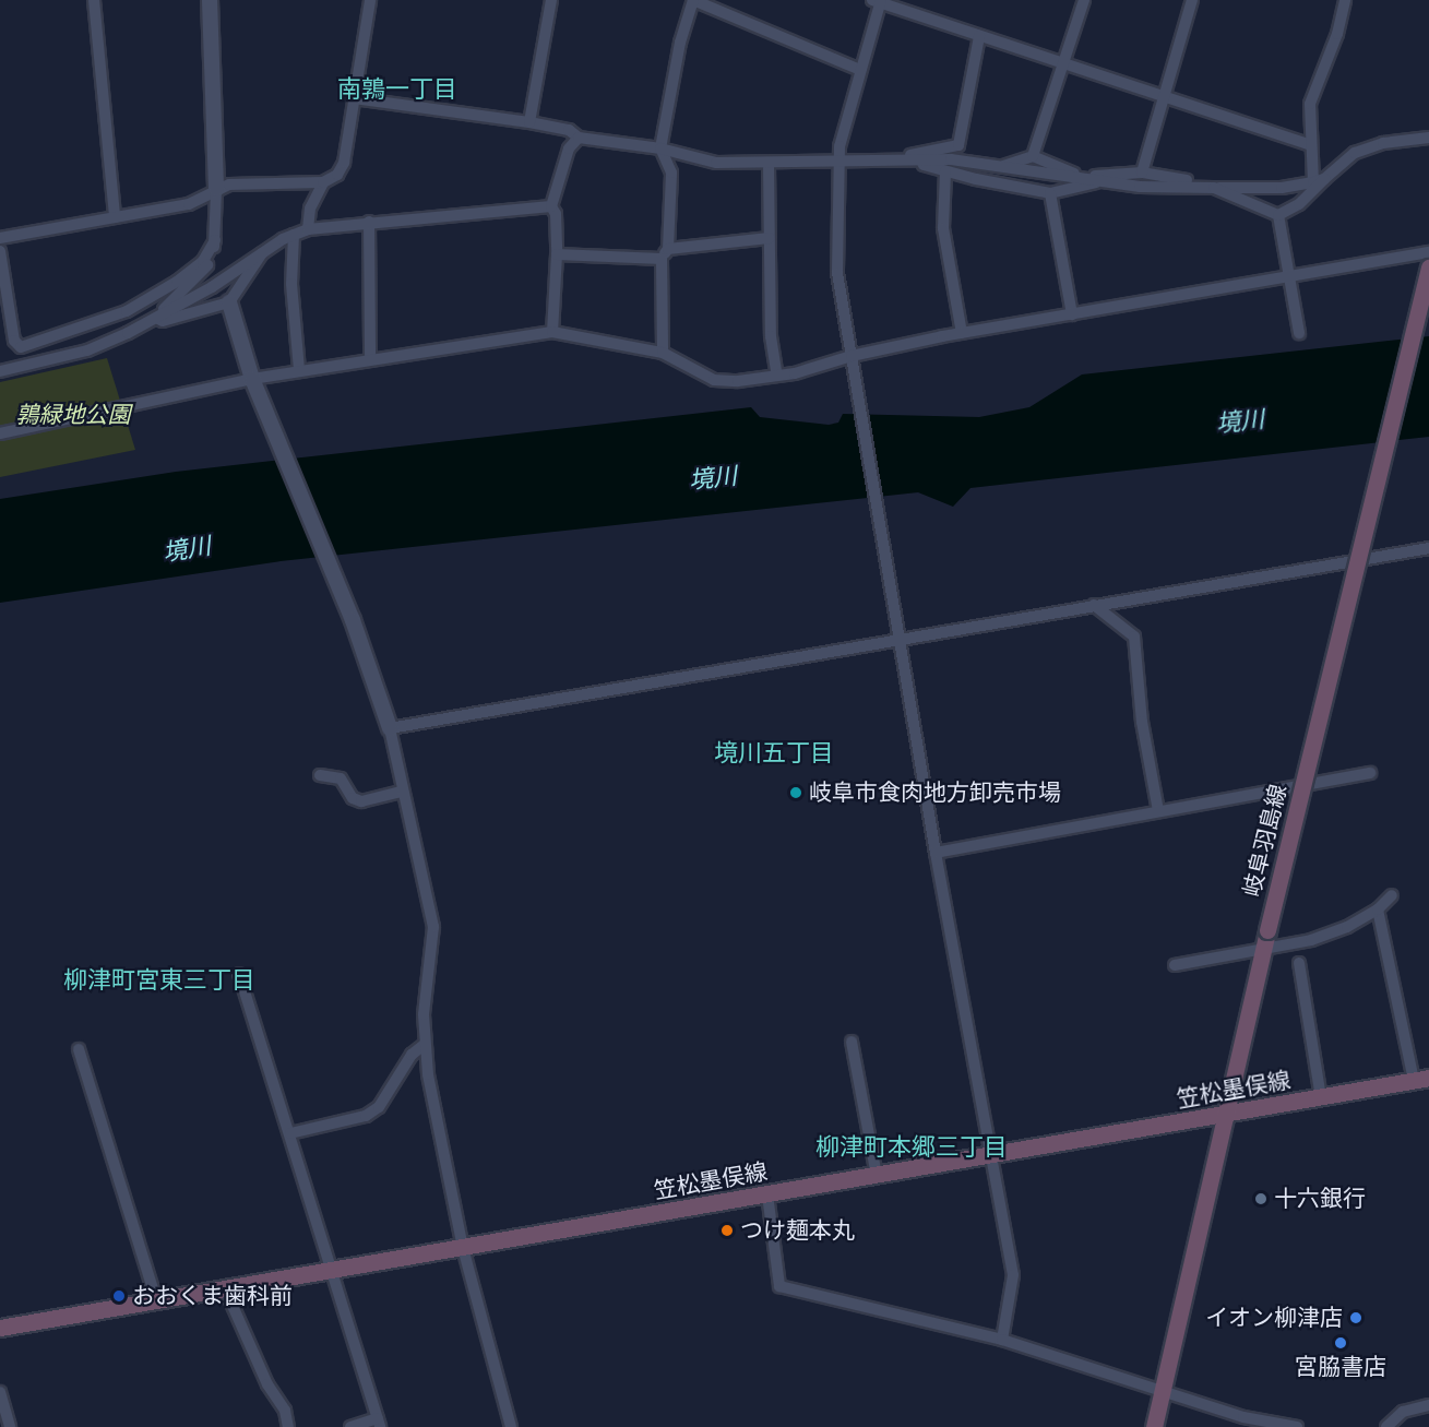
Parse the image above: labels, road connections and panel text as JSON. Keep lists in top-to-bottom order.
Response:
{
  "streets": {
    "main road": ["岐阜羽島線", "笠松墨俣線"]
  },
  "crossings": [
    ["岐阜羽島線", "笠松墨俣線"]
  ],
  "districts": [
    "南鶉一丁目",
    "境川五丁目",
    "柳津町宮東三丁目",
    "柳津町本郷三丁目"
  ],
  "water": ["境川"],
  "parks": ["鶉緑地公園"],
  "places": [
    "岐阜市食肉地方卸売市場",
    "十六銀行",
    "つけ麺本丸",
    "おおくま歯科前",
    "イオン柳津店",
    "宮脇書店"
  ]
}
